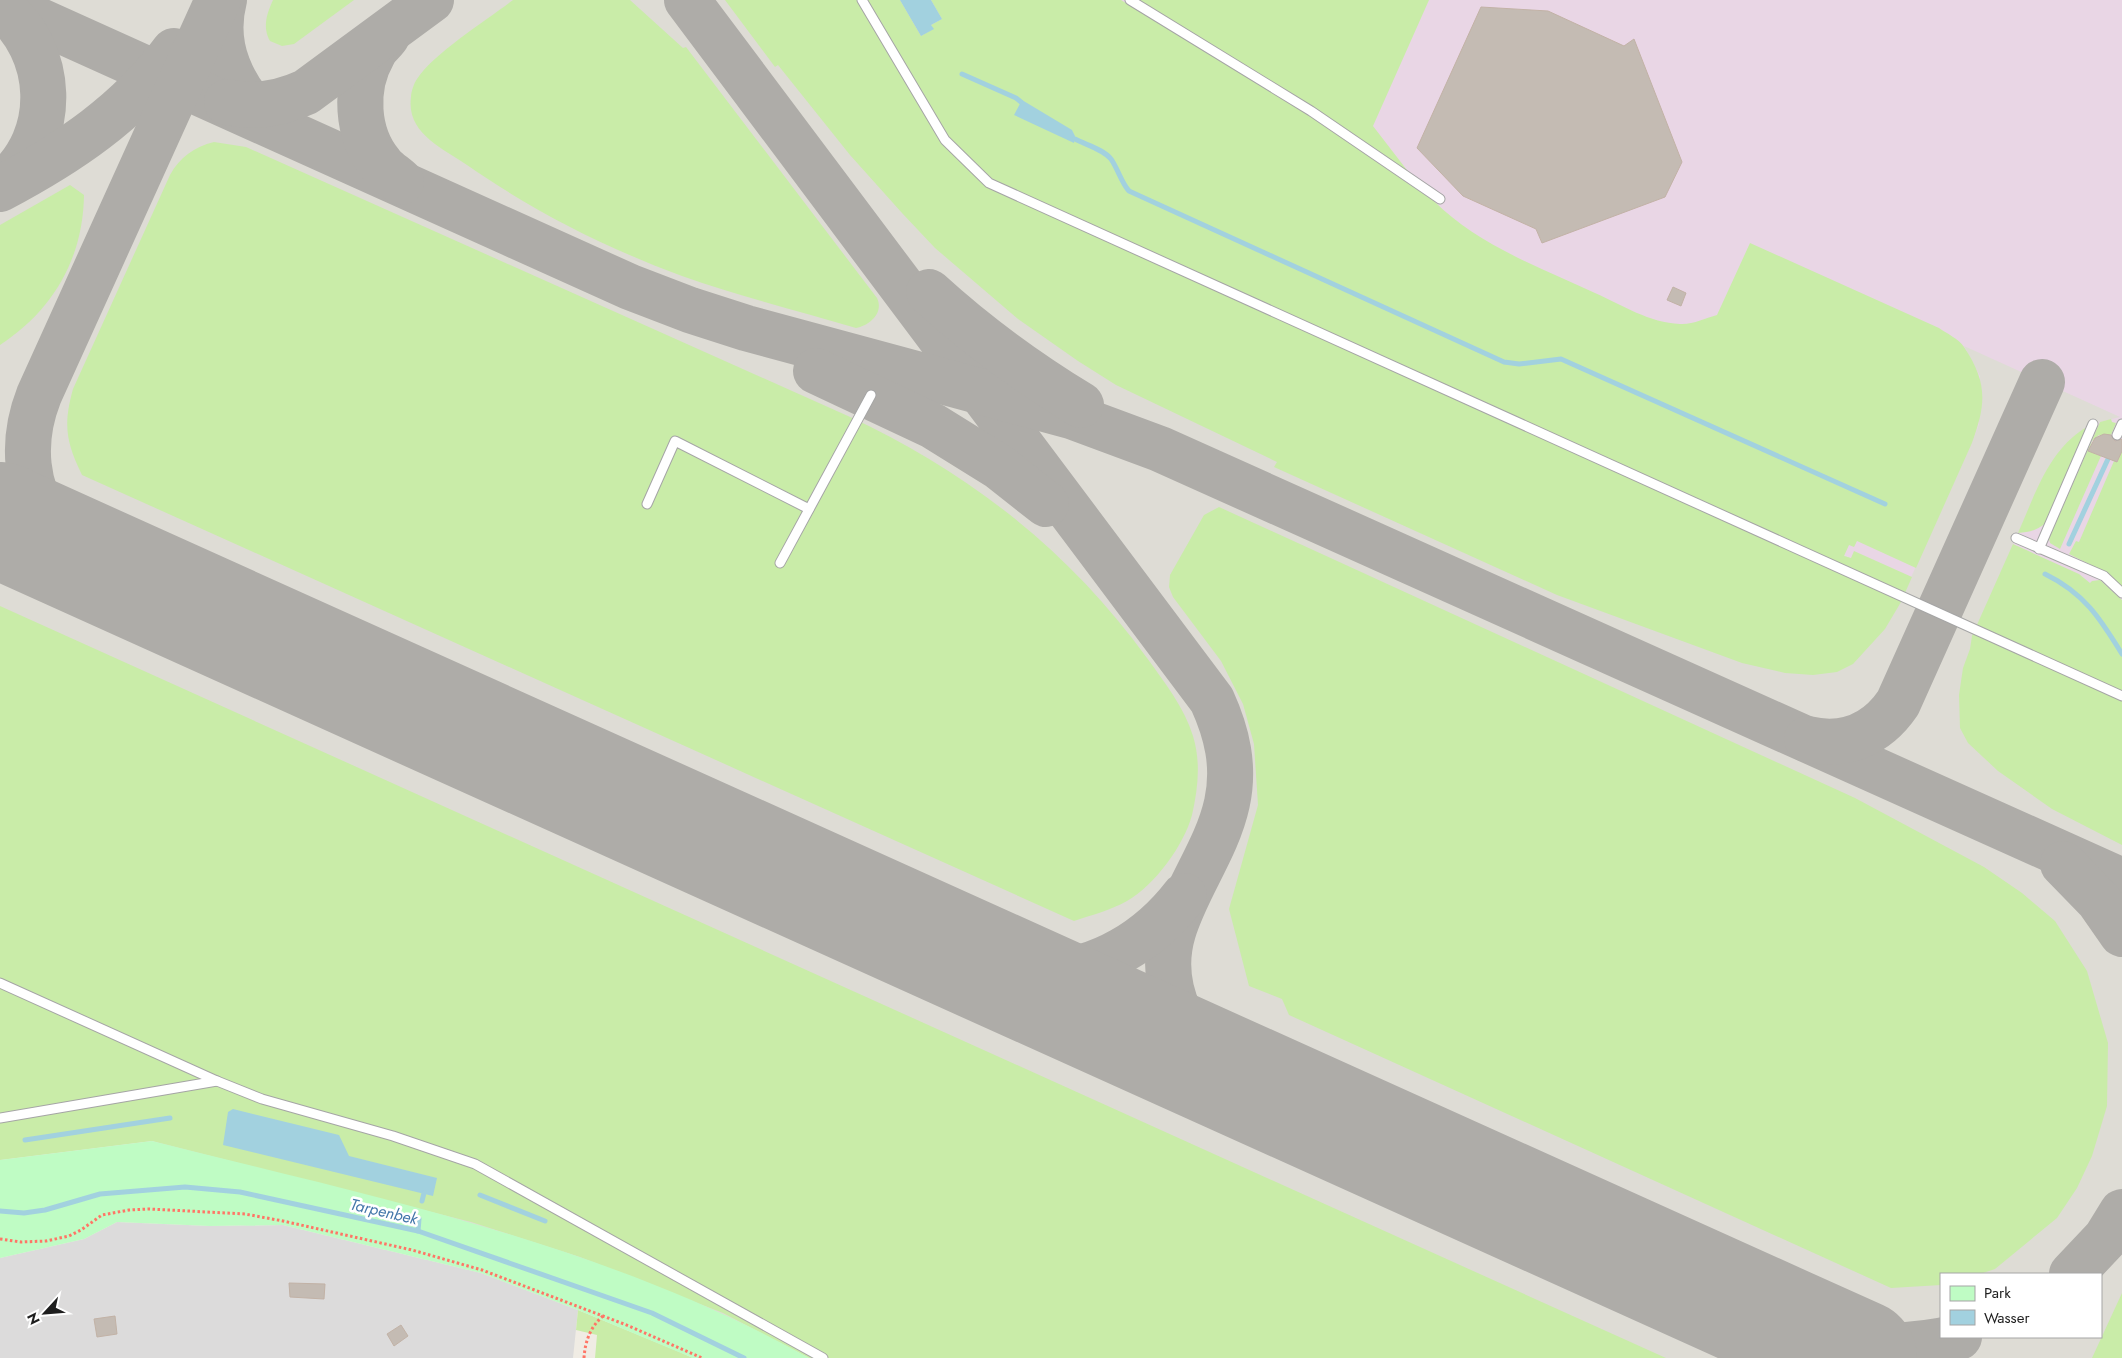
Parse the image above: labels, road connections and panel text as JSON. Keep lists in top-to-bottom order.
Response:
{
  "water": ["Tarpenbek"],
  "legend": ["Park", "Wasser"],
  "north": "bottom left"
}
